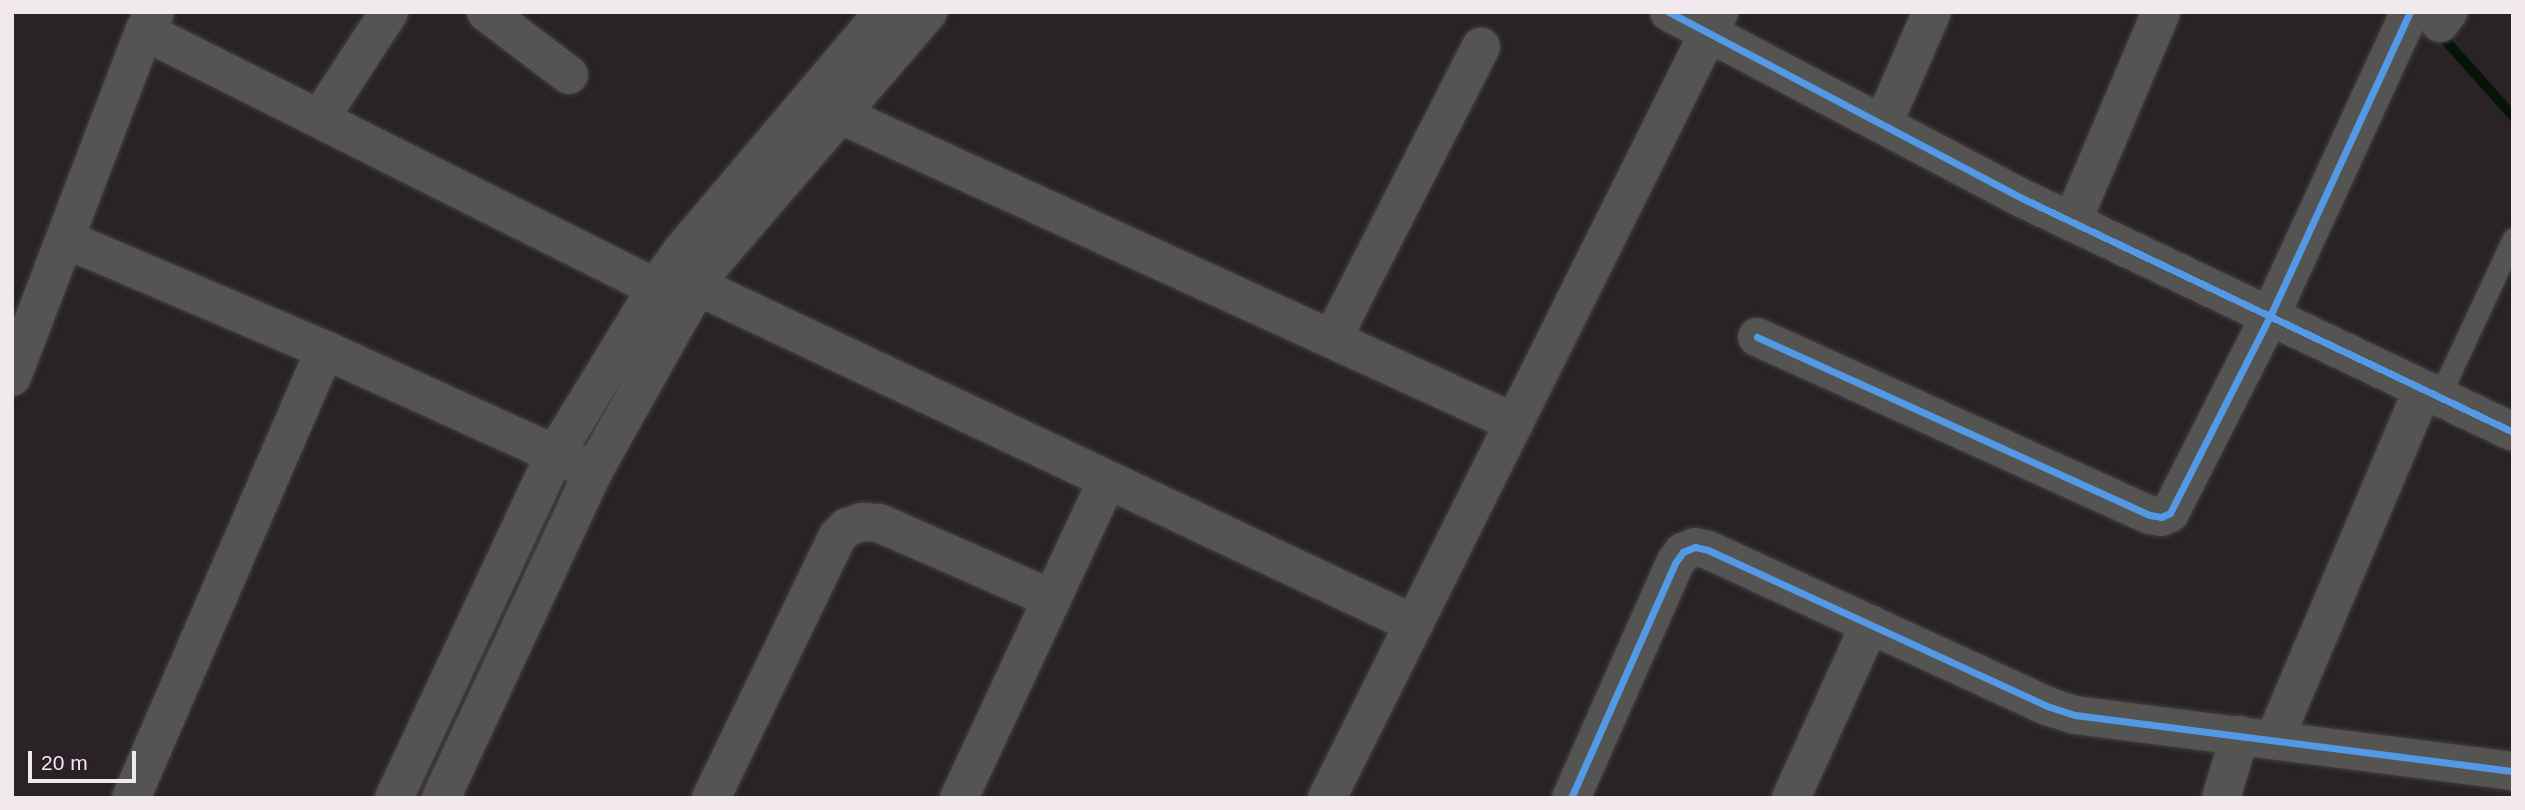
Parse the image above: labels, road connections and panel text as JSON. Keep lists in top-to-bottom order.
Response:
{
  "scale_bar": "20 m"
}
